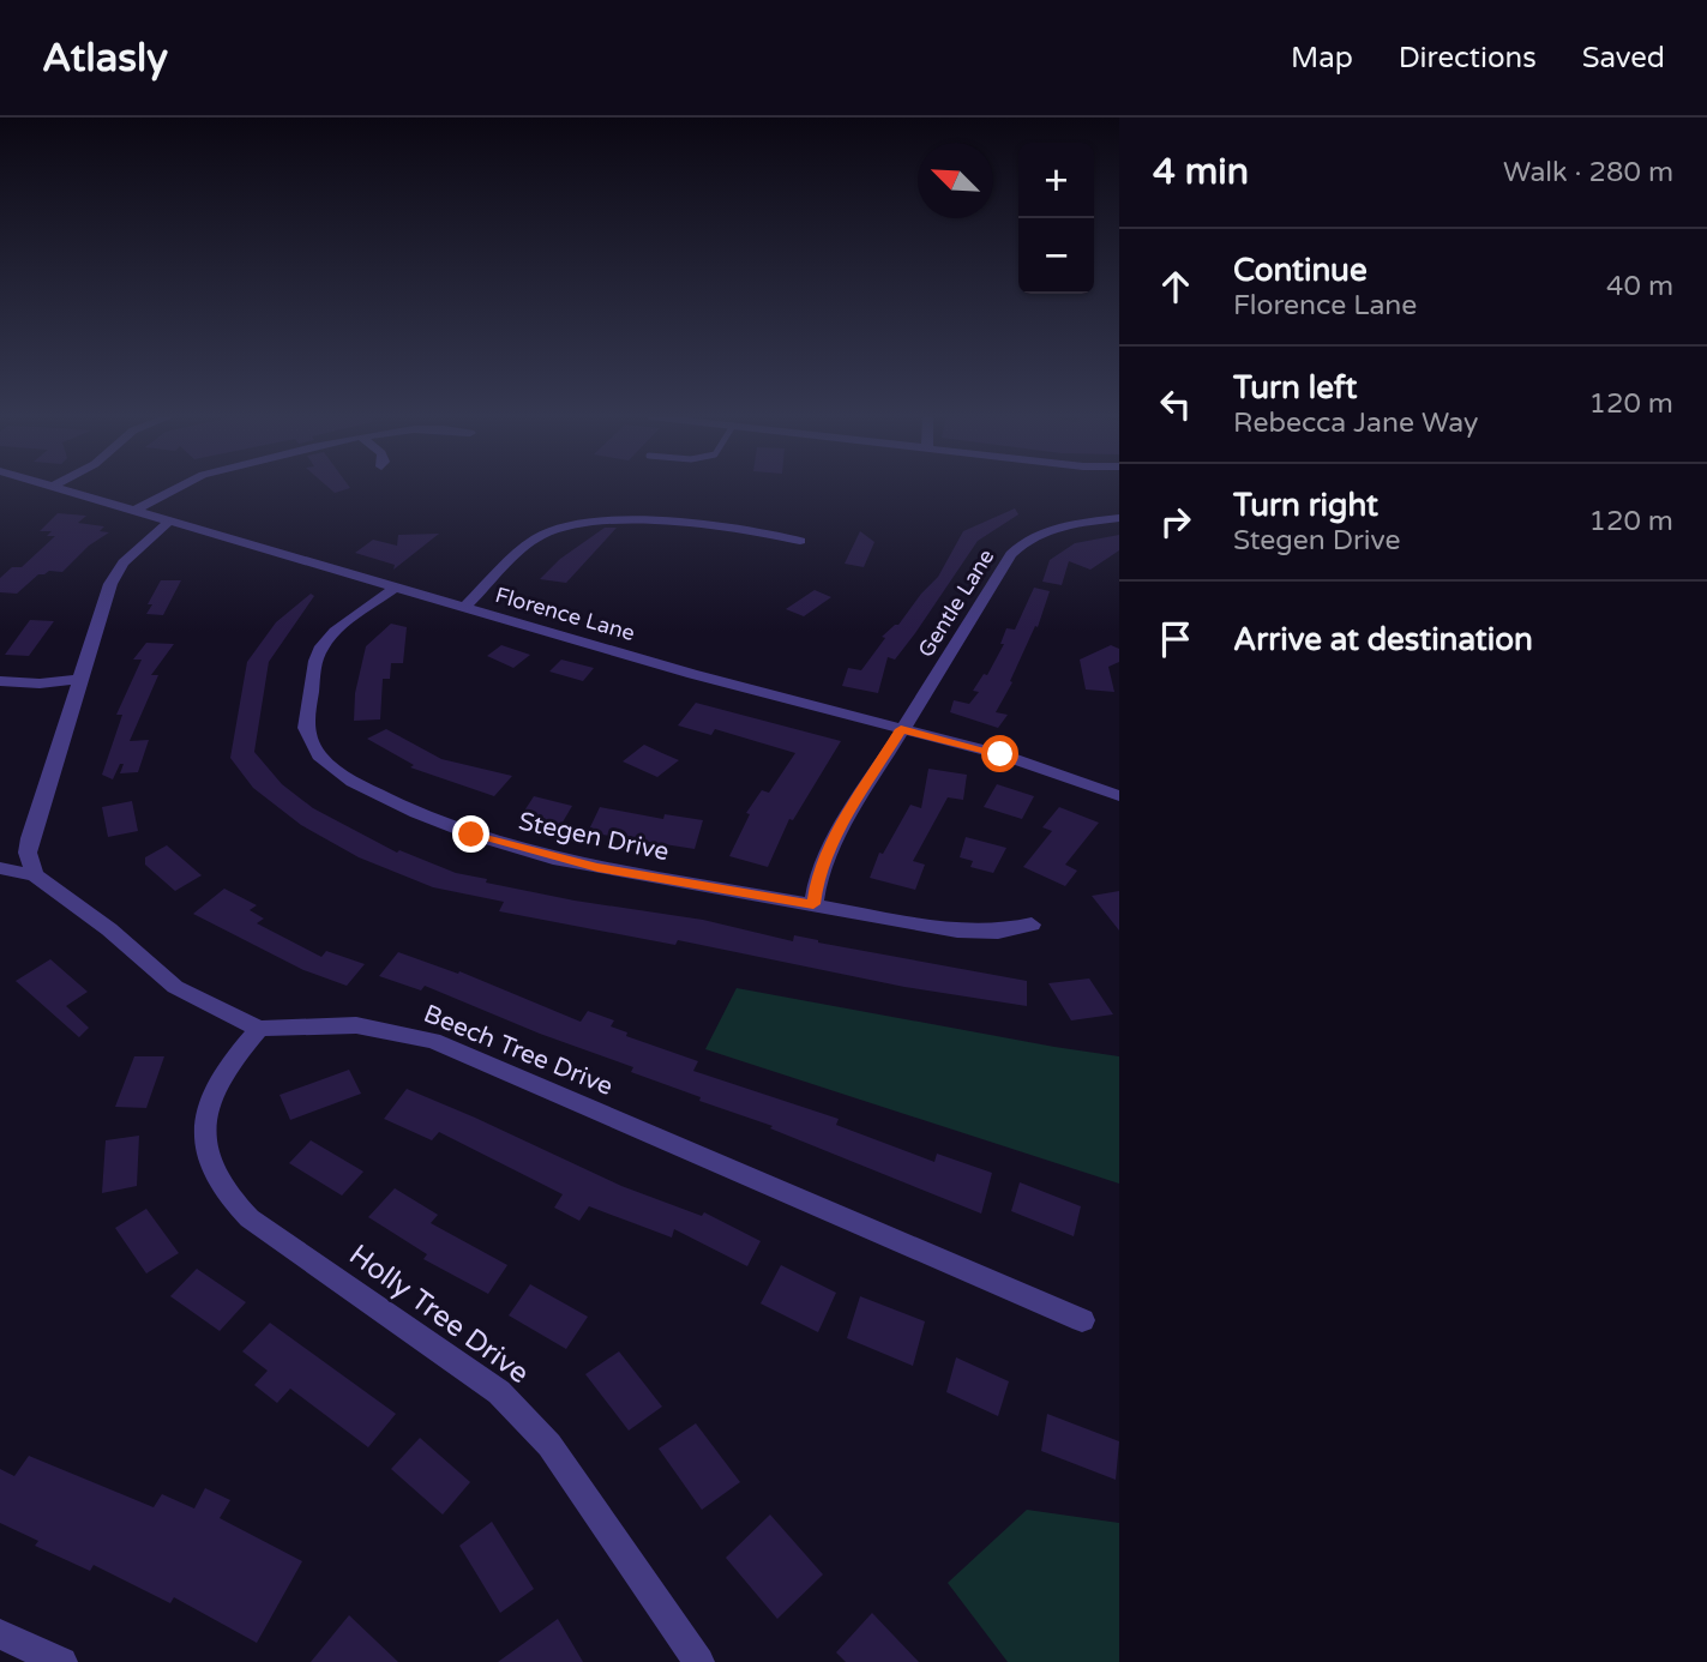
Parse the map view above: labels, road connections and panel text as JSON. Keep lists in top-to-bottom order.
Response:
{
  "streets": {
    "street": [
      "Gentle Lane",
      "Florence Lane",
      "Stegen Drive",
      "Beech Tree Drive",
      "Holly Tree Drive"
    ]
  },
  "crossings": [
    ["Gentle Lane", "Florence Lane"],
    ["Gentle Lane", "Stegen Drive"],
    ["Florence Lane", "Stegen Drive"],
    ["Beech Tree Drive", "Holly Tree Drive"]
  ],
  "north": "top left",
  "page": {
    "header": "Atlasly",
    "nav": ["Map", "Directions", "Saved"],
    "heading": ["4 min", "Walk · 280 m"],
    "map_buttons": ["+", "−"],
    "list": [
      ["Continue", "Florence Lane", "40 m"],
      ["Turn left", "Rebecca Jane Way", "120 m"],
      ["Turn right", "Stegen Drive", "120 m"],
      "Arrive at destination"
    ]
  }
}
